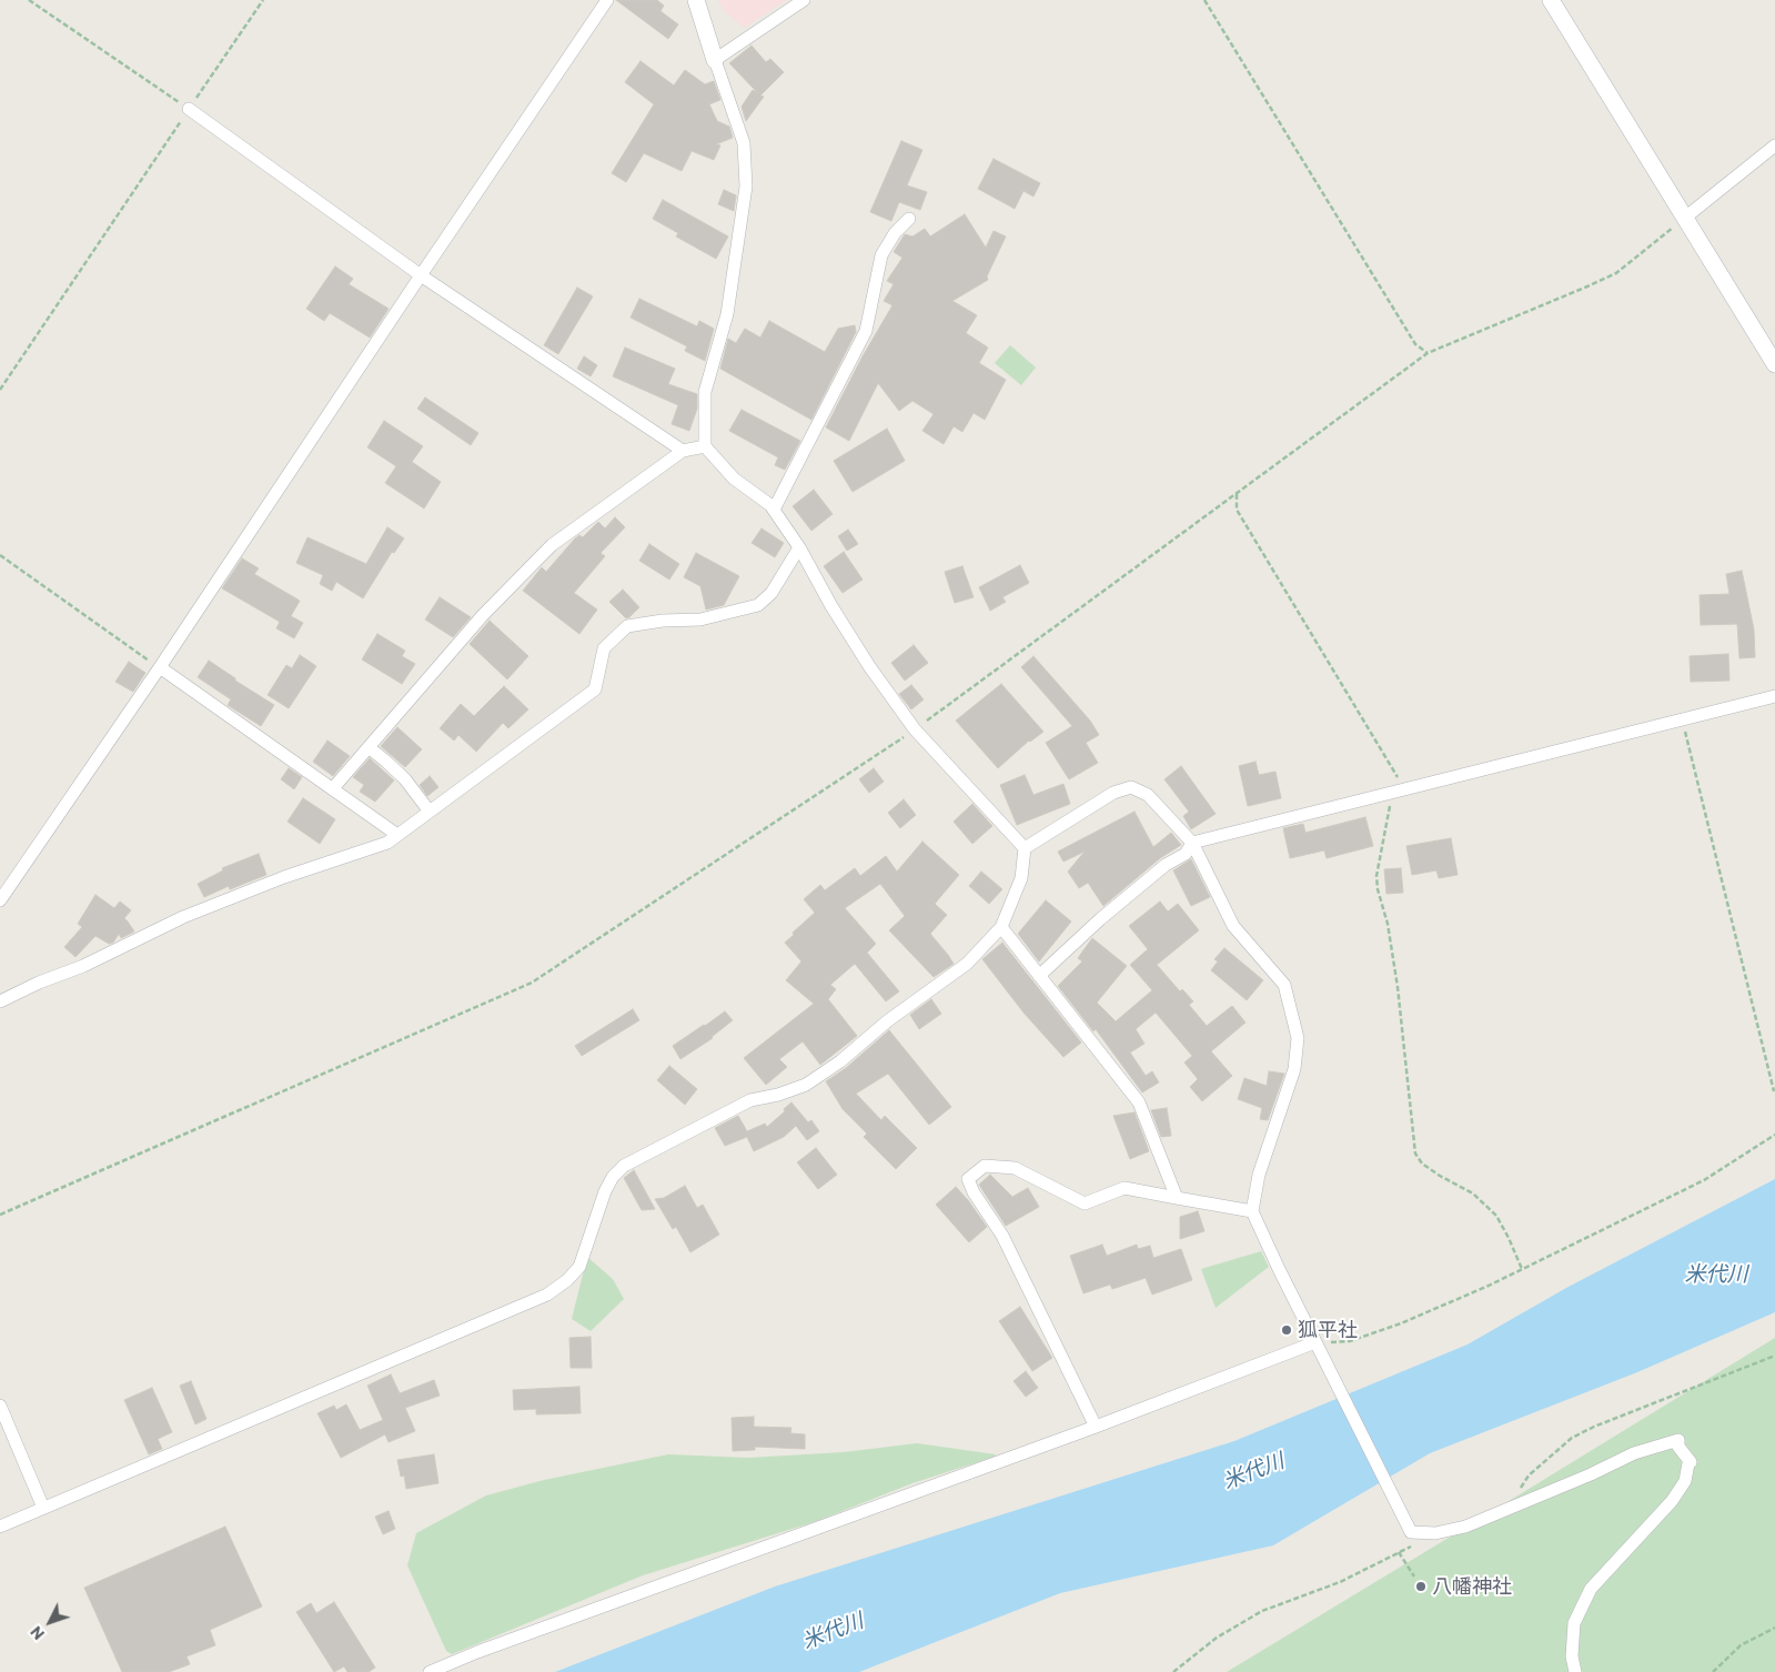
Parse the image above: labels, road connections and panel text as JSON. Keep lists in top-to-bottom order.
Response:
{
  "water": ["米代川"],
  "places": ["狐平社", "八幡神社"],
  "north": "bottom left"
}
